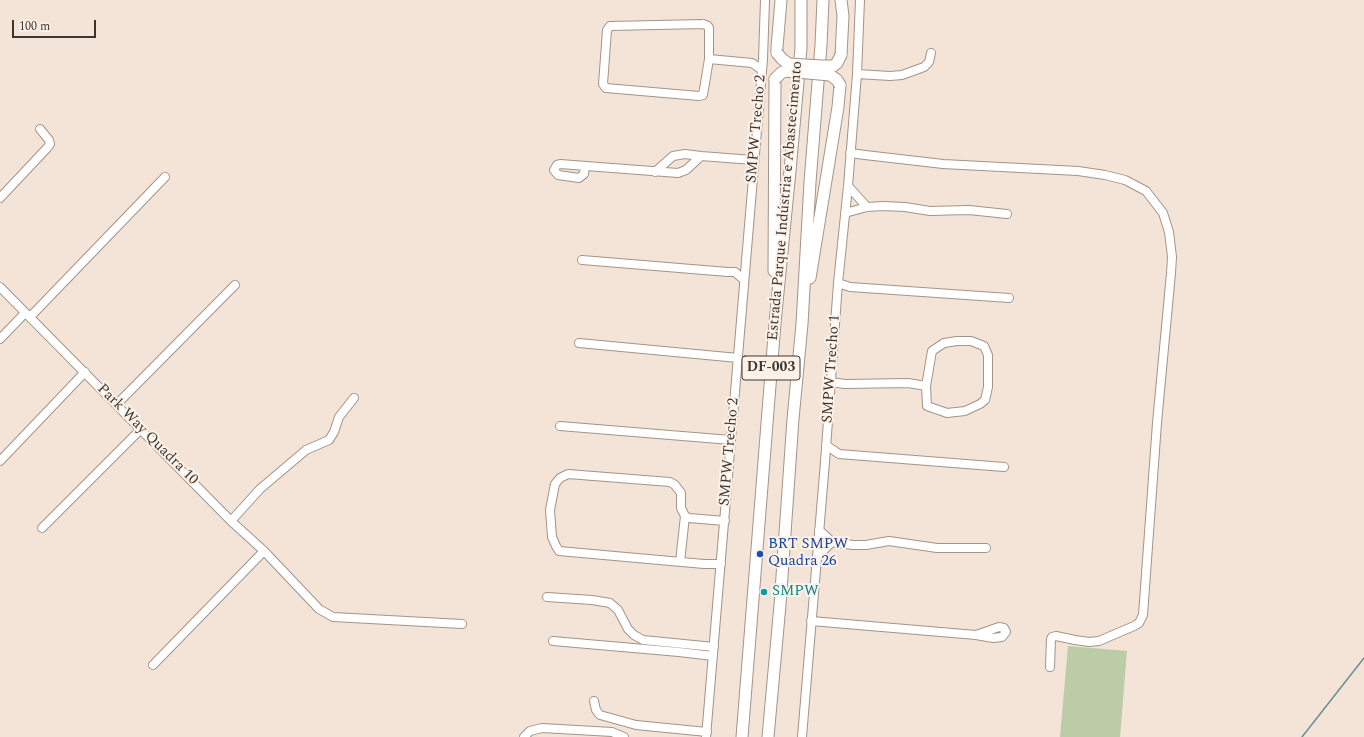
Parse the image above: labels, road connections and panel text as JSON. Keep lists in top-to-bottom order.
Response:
{
  "streets": {
    "highway": ["Estrada Parque Indústria e Abastecimento", "DF-003"],
    "street": ["SMPW Trecho 2", "SMPW Trecho 1", "Park Way Quadra 10"]
  },
  "places": ["BRT SMPW Quadra 26", "SMPW"],
  "scale_bar": "100 m"
}
